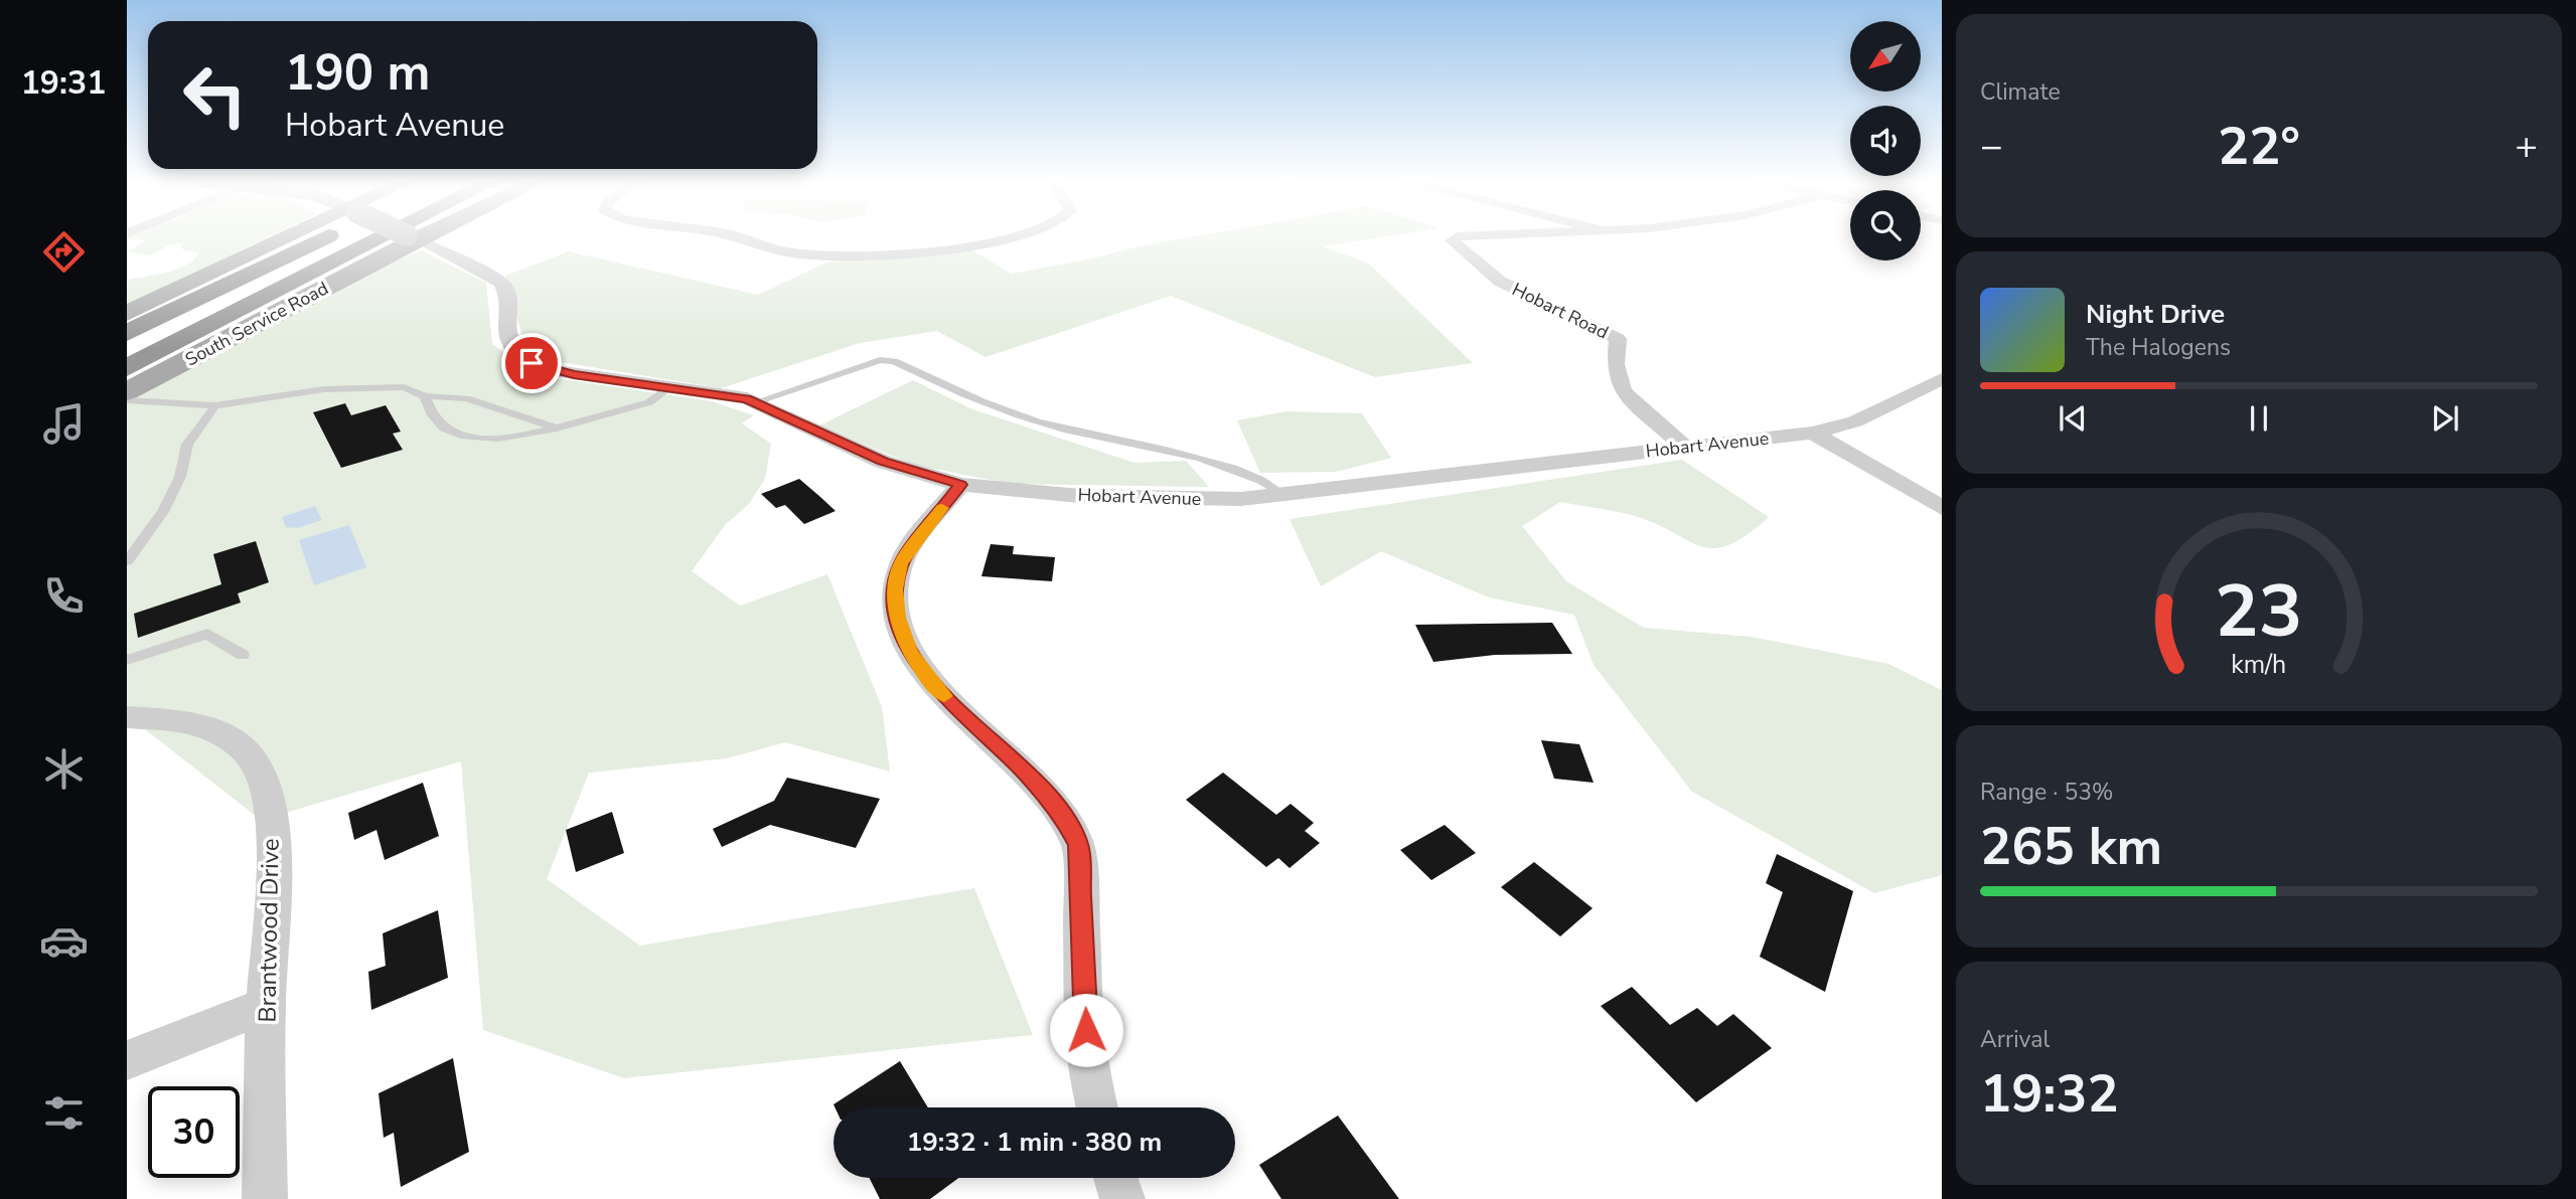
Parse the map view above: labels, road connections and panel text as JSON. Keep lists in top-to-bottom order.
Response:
{
  "streets": {
    "main road": ["South Service Road"],
    "street": ["Hobart Road", "Hobart Avenue", "Brantwood Drive"]
  },
  "crossings": [
    ["Hobart Road", "Hobart Avenue"],
    ["South Service Road", "Hobart Avenue"]
  ],
  "north": "bottom left",
  "page": {
    "tabs": "19:31",
    "tile": [
      "Climate",
      ["Range · 53%", "265 km"],
      ["Arrival", "19:32"]
    ],
    "turn": ["190 m", "Hobart Avenue"],
    "heat": ["−", "22°", "+"],
    "song": ["Night Drive", "The Halogens"],
    "limit": "30",
    "trip": "19:32 · 1 min · 380 m",
    "gauge": ["23", "km/h"]
  }
}
